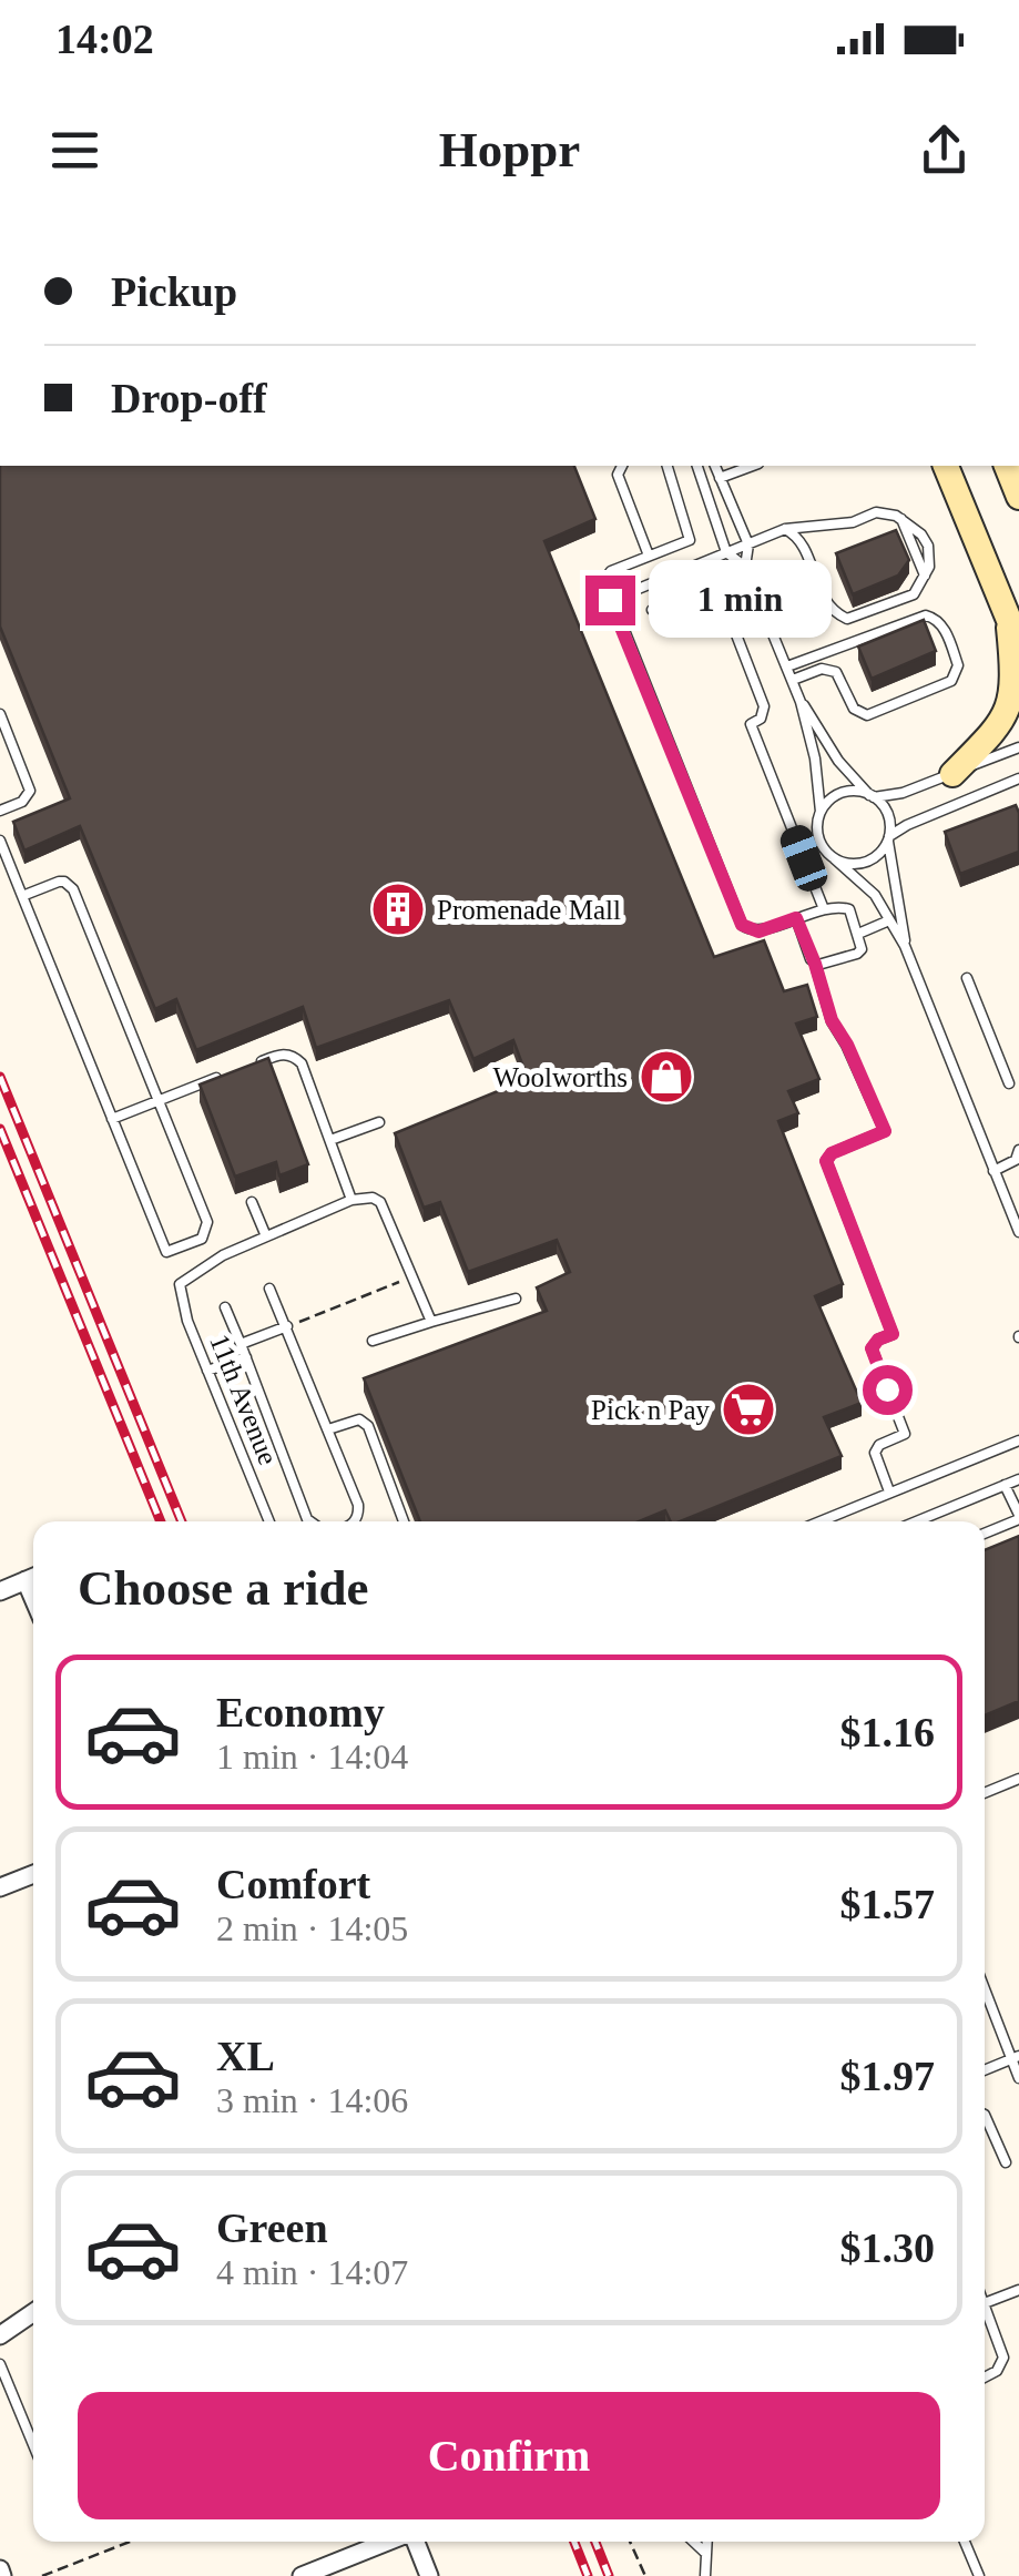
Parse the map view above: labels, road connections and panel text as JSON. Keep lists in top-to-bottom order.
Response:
{
  "streets": {
    "lane": ["11th Avenue"]
  },
  "places": {
    "building": ["Promenade Mall"],
    "shop": ["Woolworths"],
    "supermarket": ["Pick n Pay"]
  },
  "page": {
    "status": "14:02",
    "header": "Hoppr",
    "banner": ["Pickup", "Drop-off"],
    "bubble": "1 min",
    "heading": "Choose a ride",
    "list": [
      {
        "name": "Economy",
        "note": "1 min · 14:04",
        "value": "$1.16"
      },
      {
        "name": "Comfort",
        "note": "2 min · 14:05",
        "value": "$1.57"
      },
      {
        "name": "XL",
        "note": "3 min · 14:06",
        "value": "$1.97"
      },
      {
        "name": "Green",
        "note": "4 min · 14:07",
        "value": "$1.30"
      }
    ],
    "buttons": "Confirm"
  }
}
